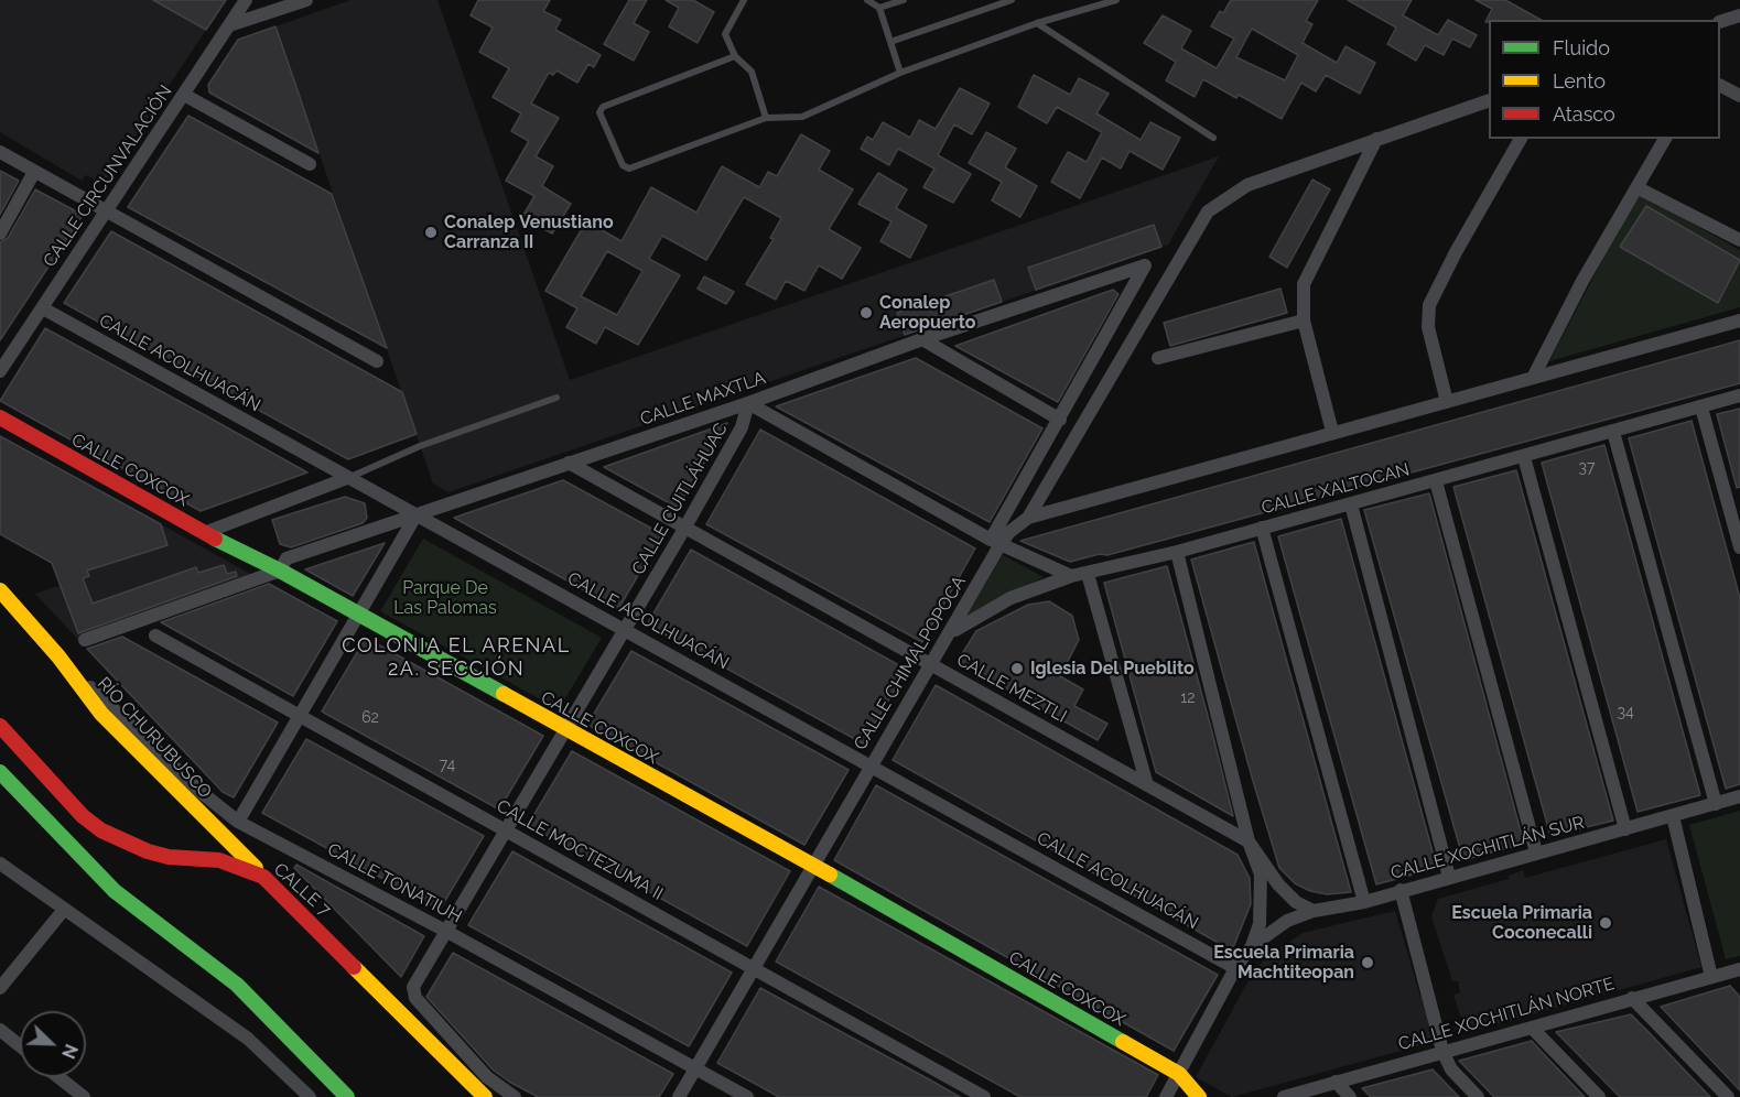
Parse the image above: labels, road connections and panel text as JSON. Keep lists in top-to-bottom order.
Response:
{
  "streets": {
    "main road": ["CALLE COXCOX", "RÍO CHURUBUSCO", "CALLE 7"],
    "street": [
      "CALLE CIRCUNVALACIÓN",
      "CALLE ACOLHUACÁN",
      "CALLE MAXTLA",
      "CALLE XALTOCAN",
      "CALLE CUITLÁHUAC",
      "CALLE CHIMALPOPOCA",
      "CALLE MEZTLI",
      "CALLE XOCHITLÁN SUR",
      "CALLE MOCTEZUMA II",
      "CALLE TONATIUH",
      "CALLE XOCHITLÁN NORTE"
    ]
  },
  "crossings": [
    ["CALLE CIRCUNVALACIÓN", "CALLE ACOLHUACÁN"],
    ["CALLE ACOLHUACÁN", "CALLE MAXTLA"],
    ["CALLE ACOLHUACÁN", "CALLE CUITLÁHUAC"],
    ["CALLE ACOLHUACÁN", "CALLE CHIMALPOPOCA"],
    ["CALLE MAXTLA", "CALLE COXCOX"],
    ["CALLE MAXTLA", "CALLE CUITLÁHUAC"],
    ["CALLE MAXTLA", "CALLE MEZTLI"],
    ["CALLE COXCOX", "CALLE CUITLÁHUAC"],
    ["CALLE COXCOX", "CALLE CHIMALPOPOCA"],
    ["CALLE XALTOCAN", "CALLE CHIMALPOPOCA"],
    ["CALLE CUITLÁHUAC", "CALLE MEZTLI"],
    ["CALLE CUITLÁHUAC", "CALLE MOCTEZUMA II"],
    ["CALLE CUITLÁHUAC", "CALLE TONATIUH"],
    ["CALLE CHIMALPOPOCA", "CALLE MEZTLI"],
    ["CALLE CHIMALPOPOCA", "CALLE MOCTEZUMA II"],
    ["CALLE CHIMALPOPOCA", "CALLE TONATIUH"],
    ["CALLE MEZTLI", "CALLE XOCHITLÁN SUR"],
    ["RÍO CHURUBUSCO", "CALLE TONATIUH"],
    ["RÍO CHURUBUSCO", "CALLE 7"]
  ],
  "districts": ["COLONIA EL ARENAL 2A. SECCIÓN"],
  "parks": ["Parque De Las Palomas"],
  "places": [
    "Conalep Venustiano Carranza II",
    "Conalep Aeropuerto",
    "Iglesia Del Pueblito",
    "Escuela Primaria Coconecalli",
    "Escuela Primaria Machtiteopan"
  ],
  "house_numbers": [
    "37",
    "12",
    "34",
    "62",
    "74"
  ],
  "legend": ["Fluido", "Lento", "Atasco"],
  "north": "bottom right"
}
